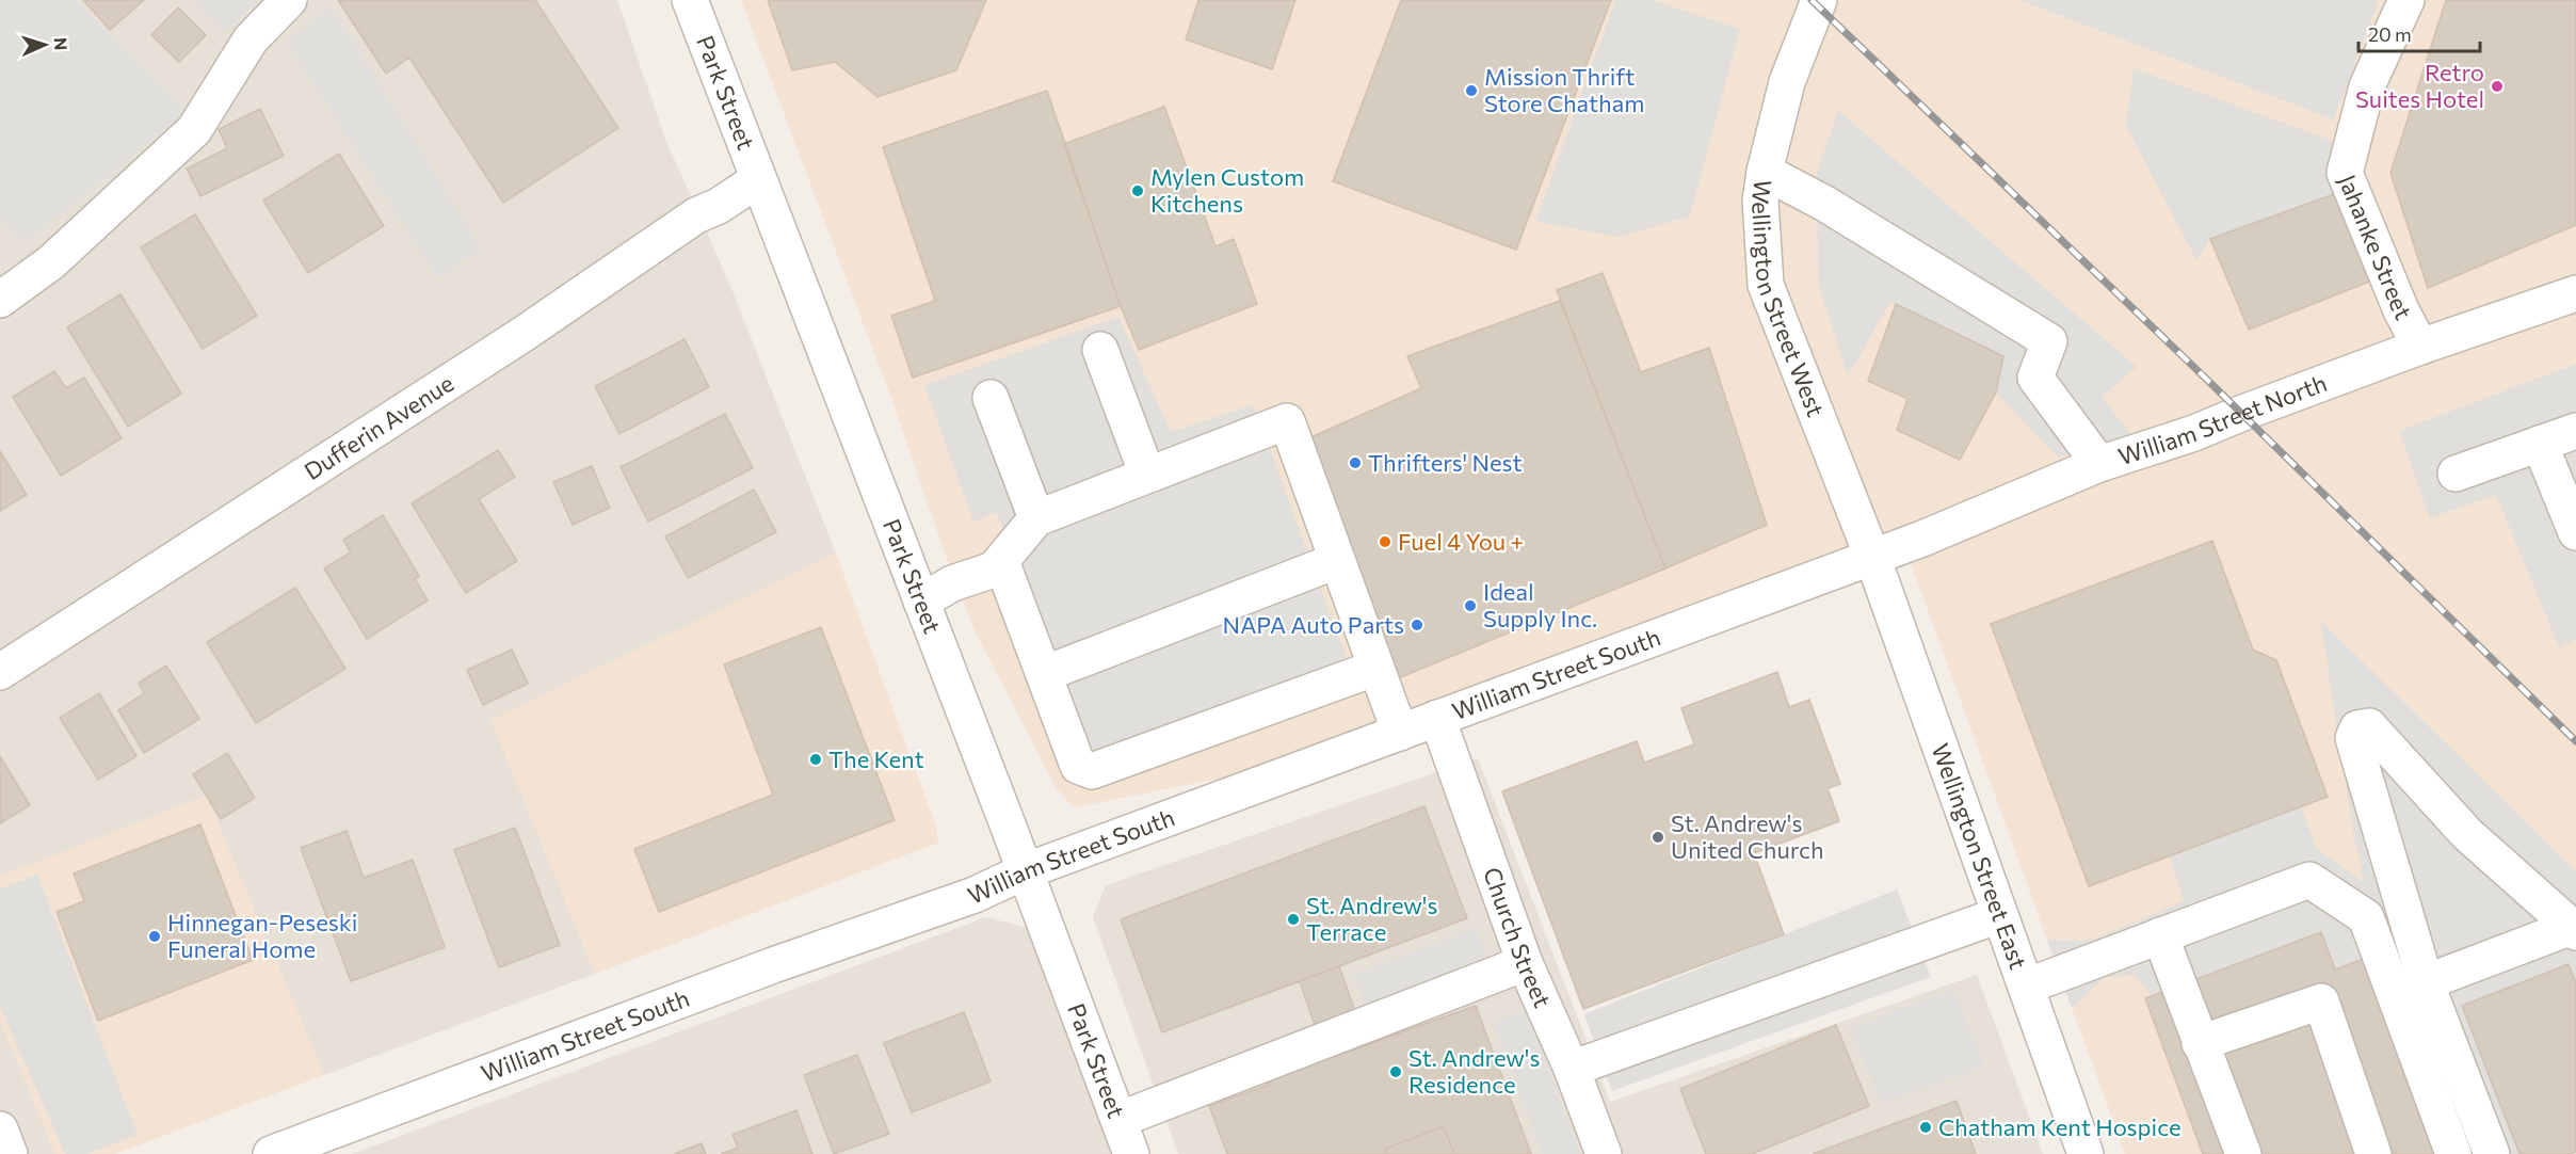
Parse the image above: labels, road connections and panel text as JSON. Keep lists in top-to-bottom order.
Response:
{
  "streets": {
    "street": [
      "Park Street",
      "Jahanke Street",
      "Wellington Street West",
      "William Street North",
      "Dufferin Avenue",
      "William Street South",
      "Wellington Street East",
      "Church Street"
    ]
  },
  "crossings": [
    ["Park Street", "Dufferin Avenue"],
    ["Park Street", "William Street South"],
    ["Jahanke Street", "William Street North"],
    ["Wellington Street West", "William Street North"],
    ["Wellington Street West", "William Street South"],
    ["Wellington Street West", "Wellington Street East"],
    ["William Street North", "William Street South"],
    ["William Street North", "Wellington Street East"],
    ["William Street South", "Wellington Street East"],
    ["William Street South", "Church Street"]
  ],
  "places": [
    "Retro Suites Hotel",
    "Mission Thrift Store Chatham",
    "Mylen Custom Kitchens",
    "Thrifters' Nest",
    "Fuel 4 You +",
    "Ideal Supply Inc.",
    "NAPA Auto Parts",
    "The Kent",
    "St. Andrew's United Church",
    "St. Andrew's Terrace",
    "Hinnegan-Peseski Funeral Home",
    "St. Andrew's Residence",
    "Chatham Kent Hospice"
  ],
  "scale_bar": "20 m",
  "north": "right"
}
